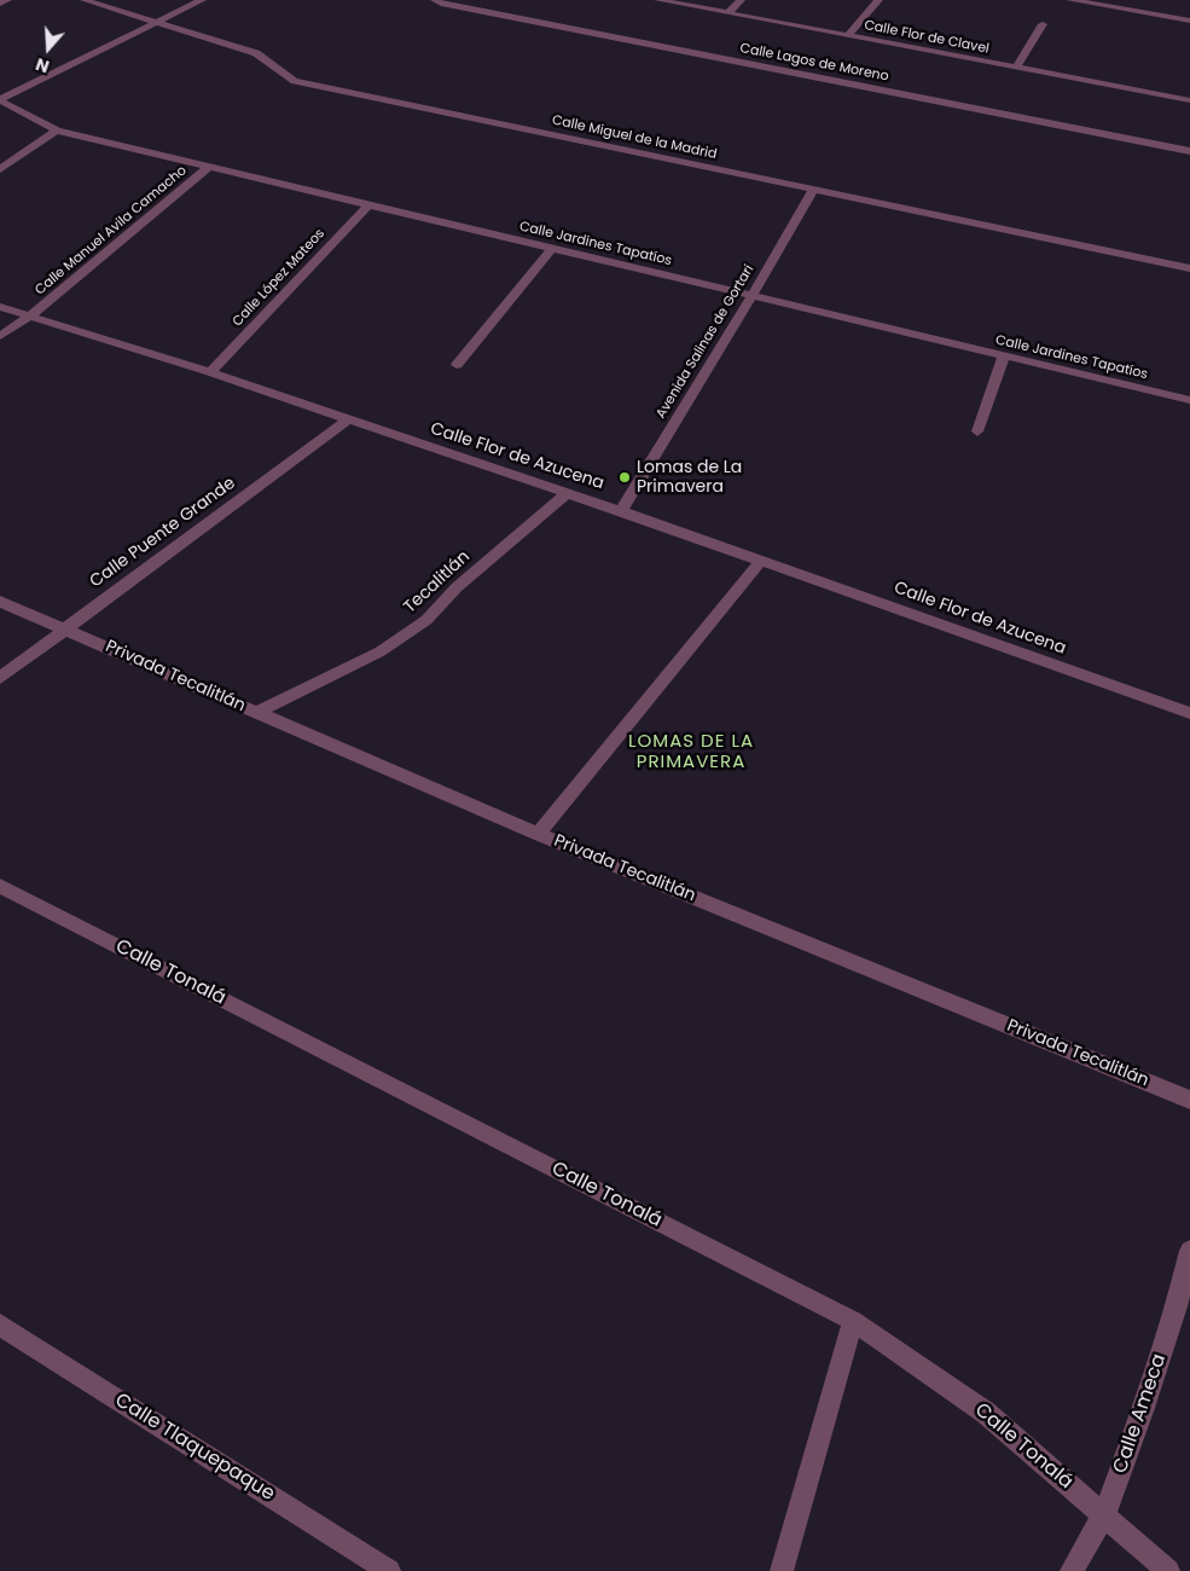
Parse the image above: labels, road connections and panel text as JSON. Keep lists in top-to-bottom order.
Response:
{
  "streets": {
    "street": [
      "Calle Flor de Clavel",
      "Calle Lagos de Moreno",
      "Calle Miguel de la Madrid",
      "Calle Manuel Avila Camacho",
      "Calle Jardines Tapatíos",
      "Calle López Mateos",
      "Avenida Salinas de Gortari",
      "Calle Flor de Azucena",
      "Calle Puente Grande",
      "Tecalitlán",
      "Privada Tecalitlán",
      "Calle Tonalá",
      "Calle Ameca",
      "Calle Tlaquepaque"
    ]
  },
  "crossings": [
    ["Calle Miguel de la Madrid", "Avenida Salinas de Gortari"],
    ["Calle Manuel Avila Camacho", "Calle Jardines Tapatíos"],
    ["Calle Manuel Avila Camacho", "Calle Flor de Azucena"],
    ["Calle Jardines Tapatíos", "Calle López Mateos"],
    ["Calle Jardines Tapatíos", "Avenida Salinas de Gortari"],
    ["Calle López Mateos", "Calle Flor de Azucena"],
    ["Avenida Salinas de Gortari", "Calle Flor de Azucena"],
    ["Calle Flor de Azucena", "Calle Puente Grande"],
    ["Calle Flor de Azucena", "Tecalitlán"],
    ["Calle Puente Grande", "Privada Tecalitlán"],
    ["Tecalitlán", "Privada Tecalitlán"],
    ["Calle Tonalá", "Calle Ameca"]
  ],
  "districts": ["LOMAS DE LA PRIMAVERA"],
  "places": ["Lomas de La Primavera"],
  "north": "bottom"
}
